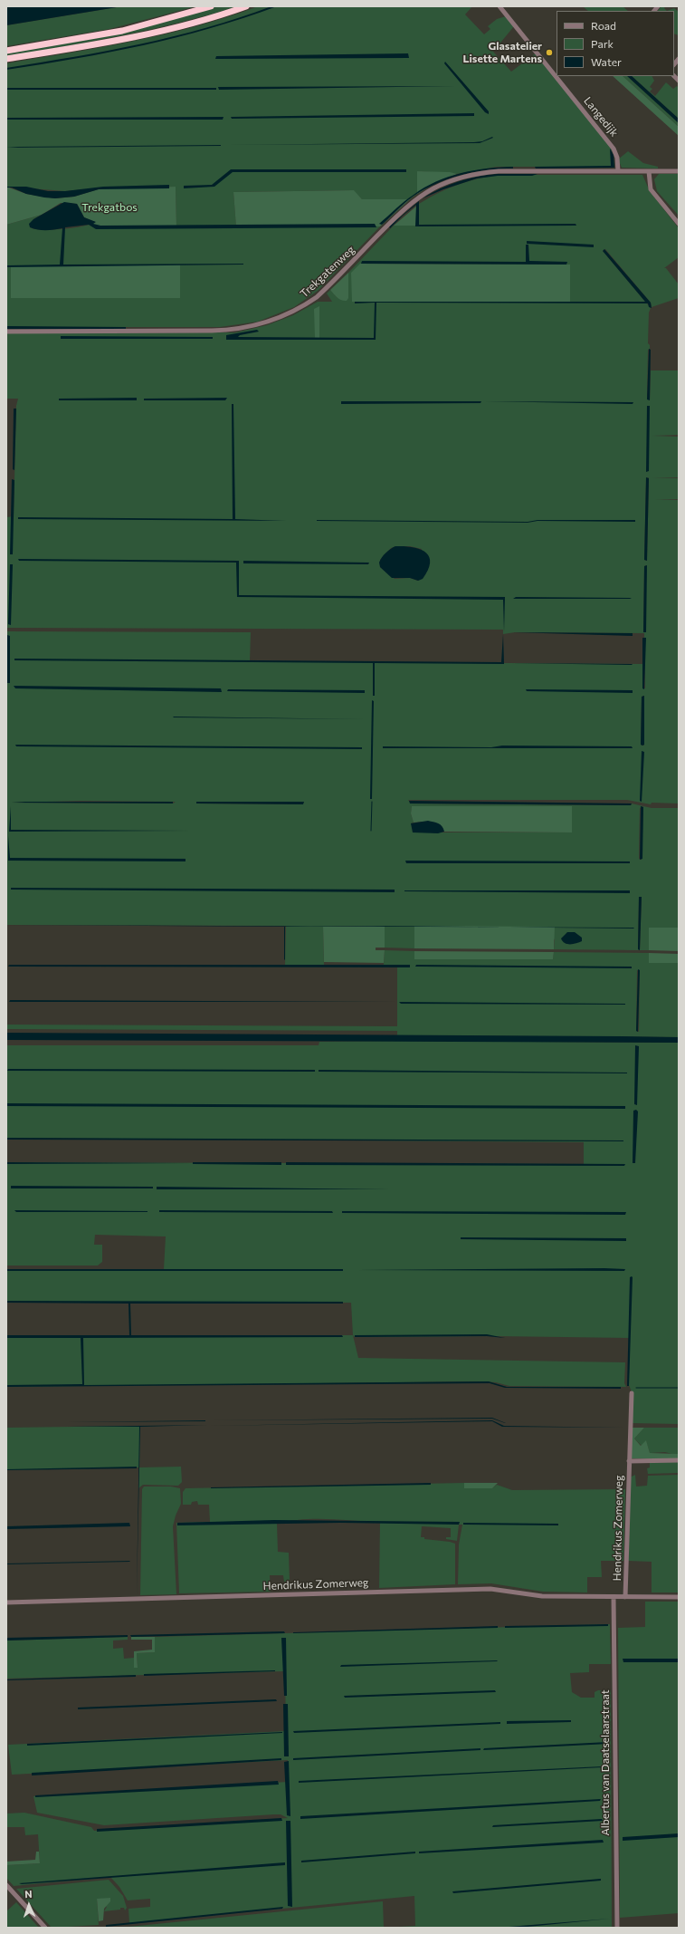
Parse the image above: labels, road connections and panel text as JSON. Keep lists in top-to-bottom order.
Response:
{
  "streets": {
    "street": [
      "Langedijk",
      "Trekgatenweg",
      "Hendrikus Zomerweg",
      "Albertus van Daatselaarstraat"
    ]
  },
  "crossings": [
    ["Langedijk", "Trekgatenweg"],
    ["Hendrikus Zomerweg", "Albertus van Daatselaarstraat"]
  ],
  "parks": ["Trekgatbos"],
  "places": ["Glasatelier Lisette Martens"],
  "legend": ["Road", "Park", "Water"],
  "north": "top"
}
